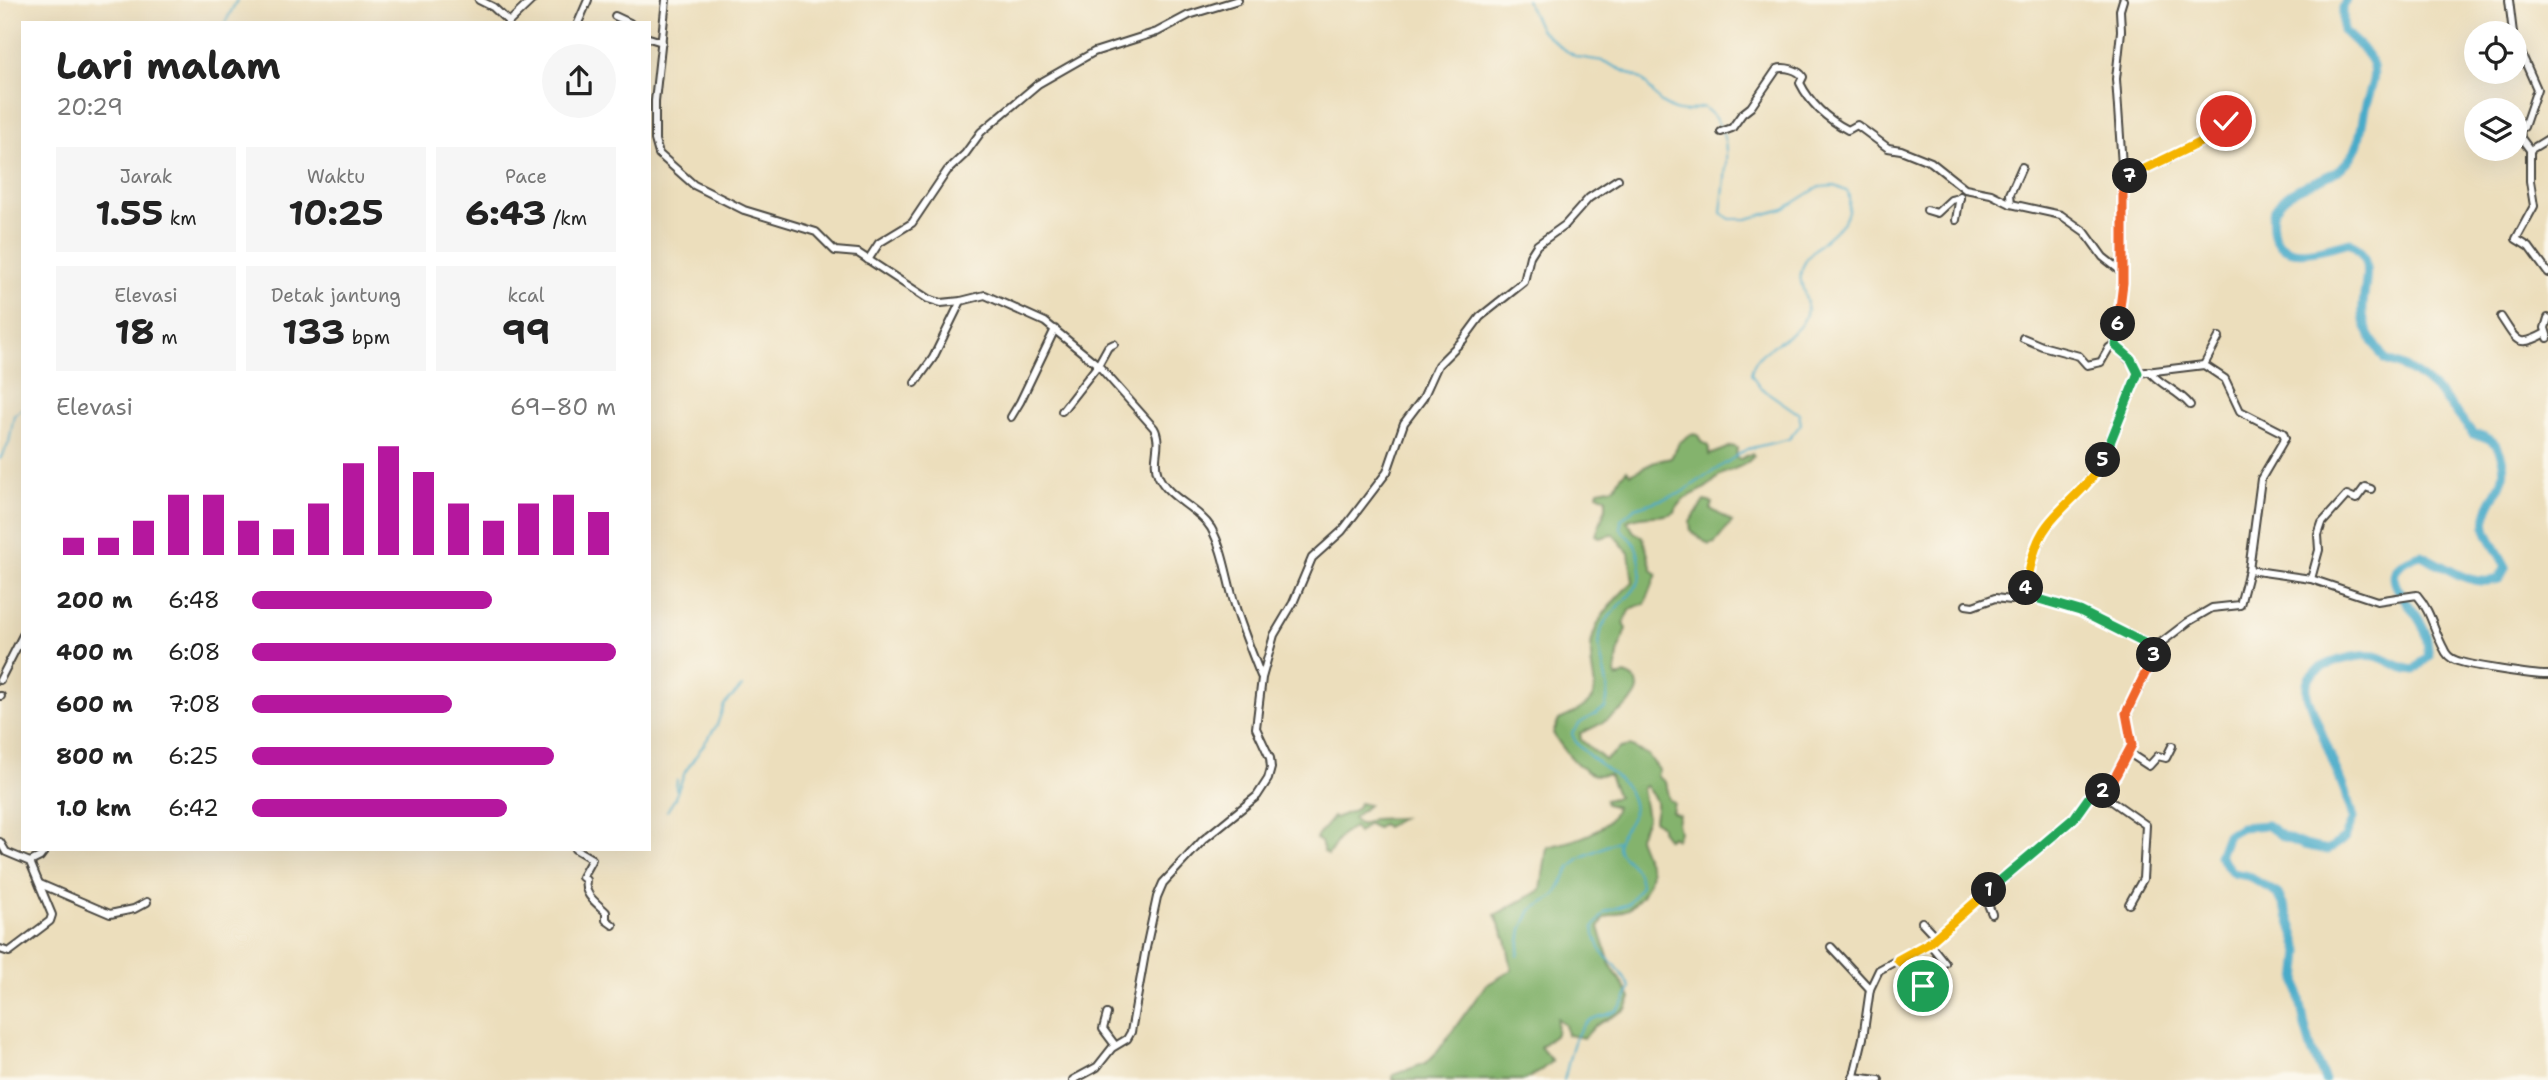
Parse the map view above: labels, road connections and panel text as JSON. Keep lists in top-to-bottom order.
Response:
{
  "page": {
    "heading": ["Lari malam", "20:29"],
    "stats": [
      ["Jarak", "1.55 km"],
      ["Waktu", "10:25"],
      ["Pace", "6:43 /km"],
      ["Elevasi", "18 m"],
      ["Detak jantung", "133 bpm"],
      ["kcal", "99"]
    ],
    "pins": [
      "7",
      "6",
      "5",
      "4",
      "3",
      "2",
      "1"
    ],
    "chart": ["Elevasi", "69–80 m"],
    "list": [
      {
        "name": "200 m",
        "note": "6:48"
      },
      {
        "name": "400 m",
        "note": "6:08"
      },
      {
        "name": "600 m",
        "note": "7:08"
      },
      {
        "name": "800 m",
        "note": "6:25"
      },
      {
        "name": "1.0 km",
        "note": "6:42"
      }
    ]
  }
}
